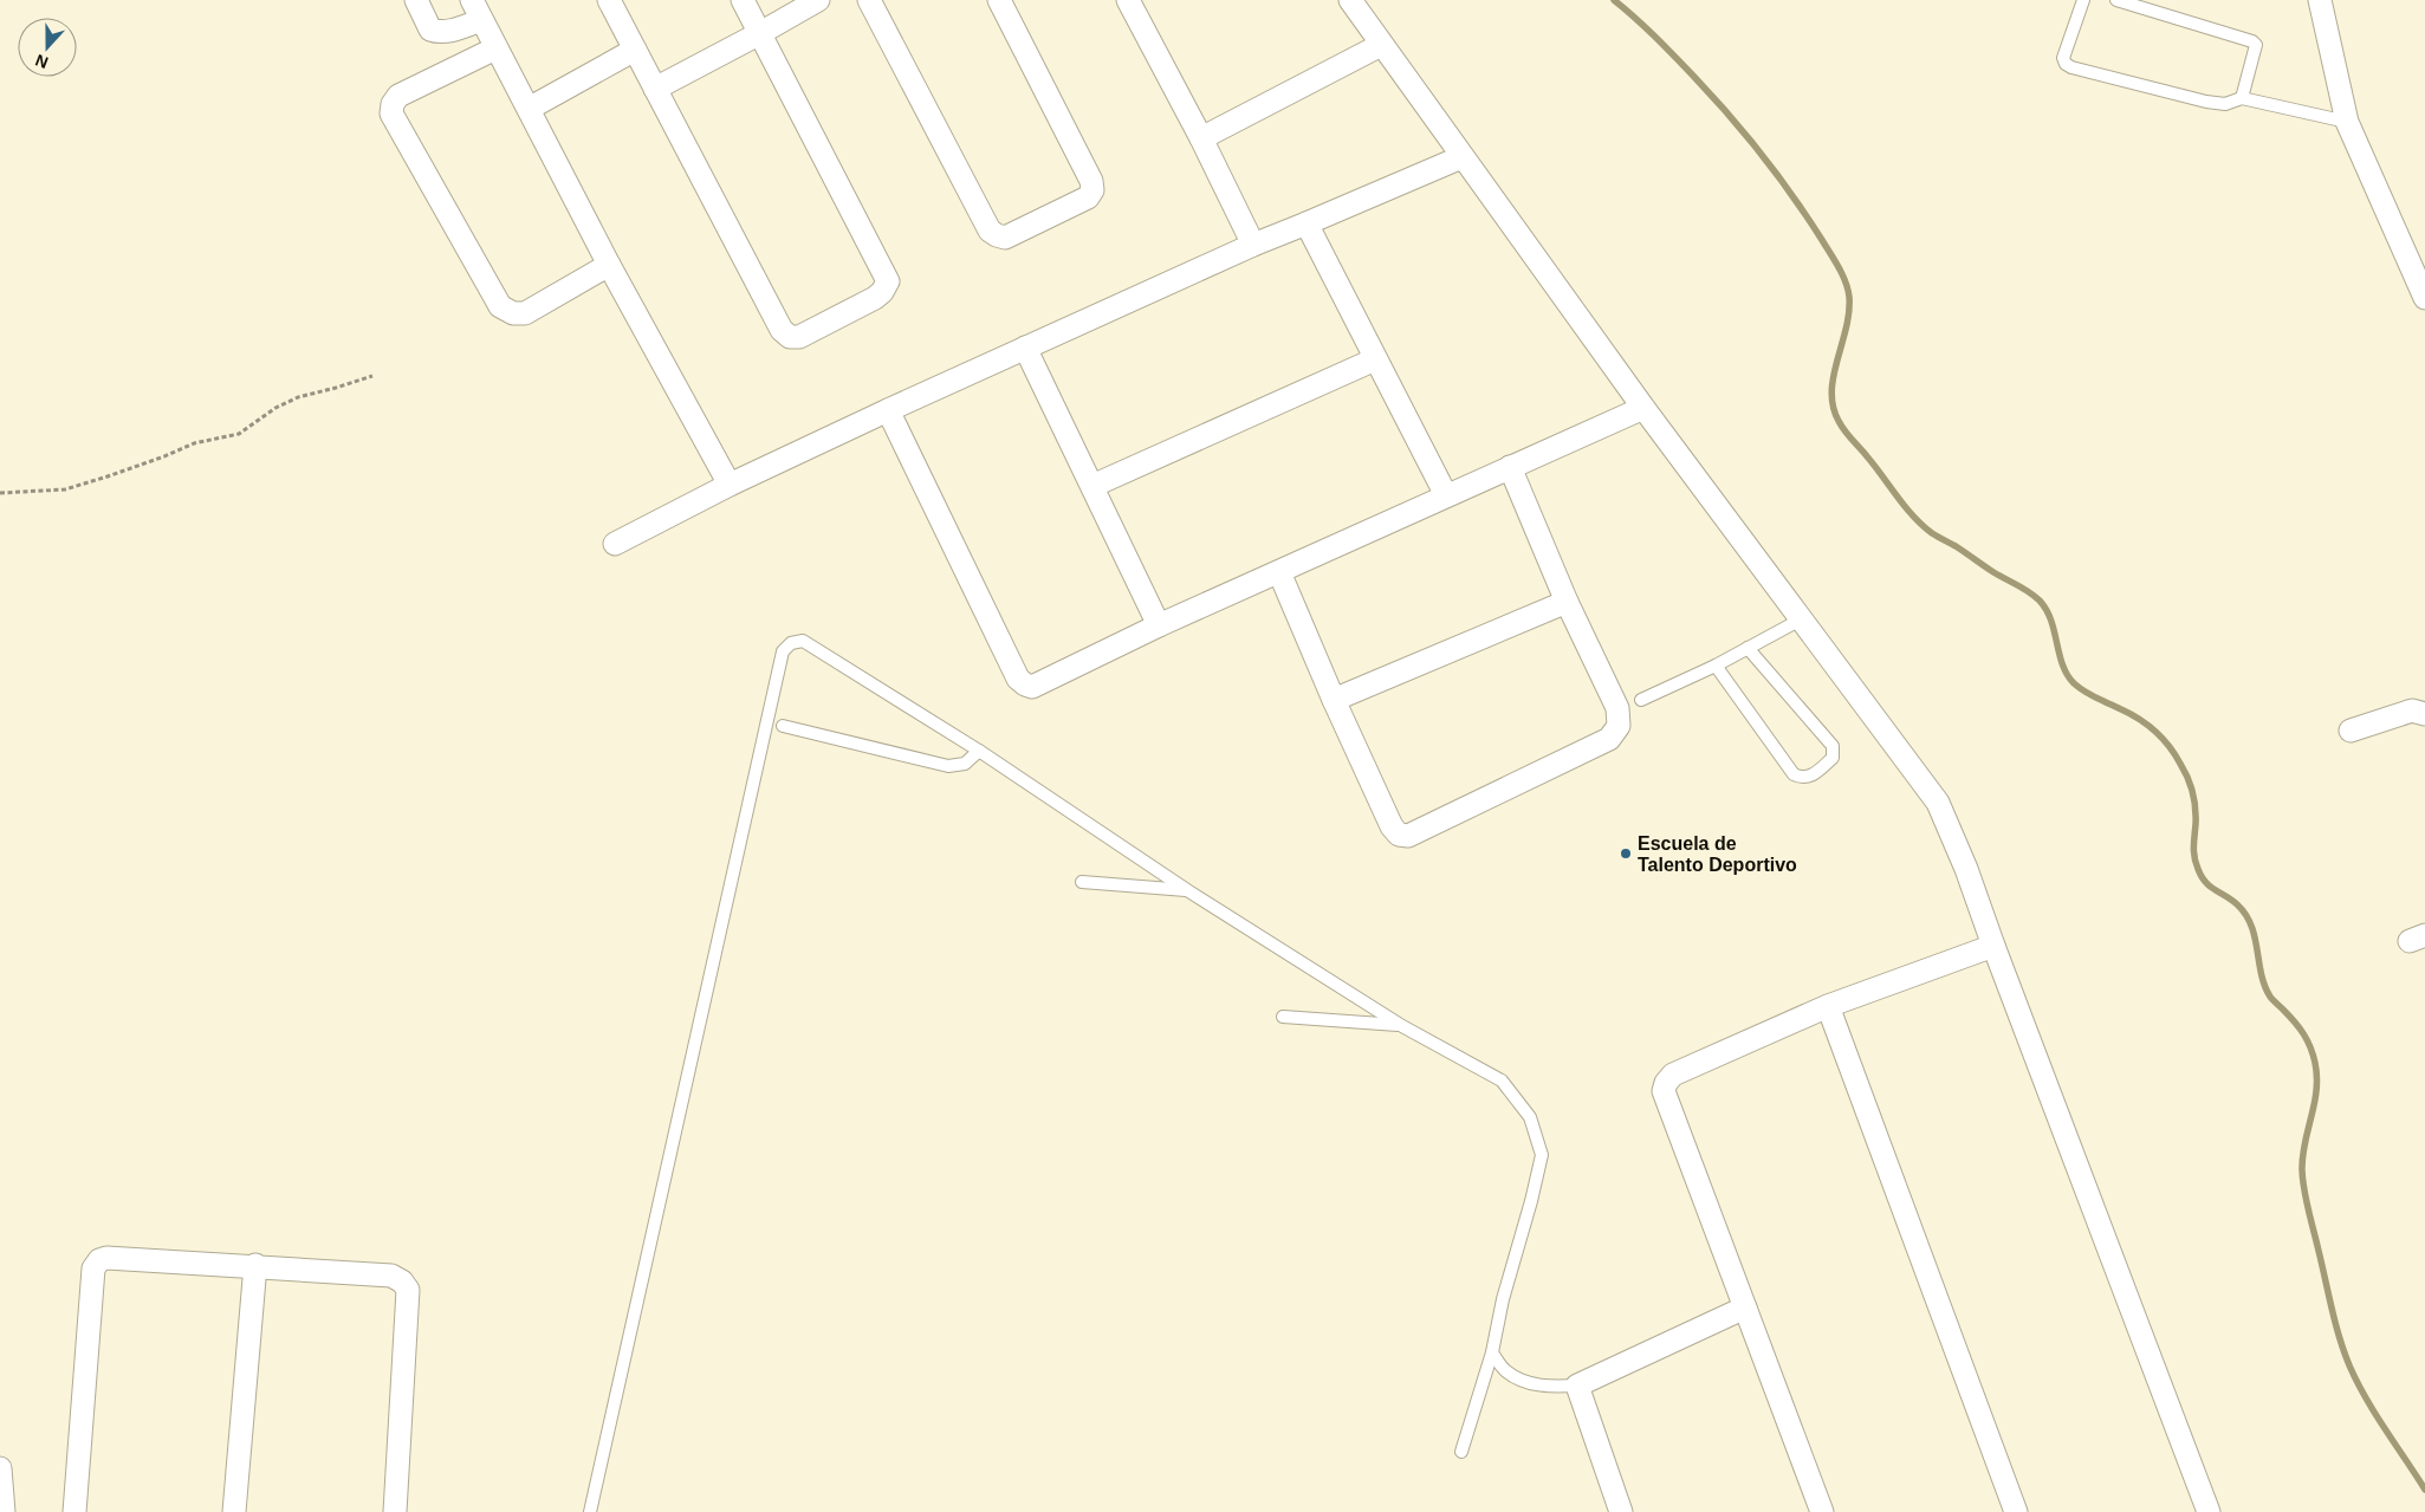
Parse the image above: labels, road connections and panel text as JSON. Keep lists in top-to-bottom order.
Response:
{
  "places": ["Escuela de Talento Deportivo"],
  "north": "bottom"
}
